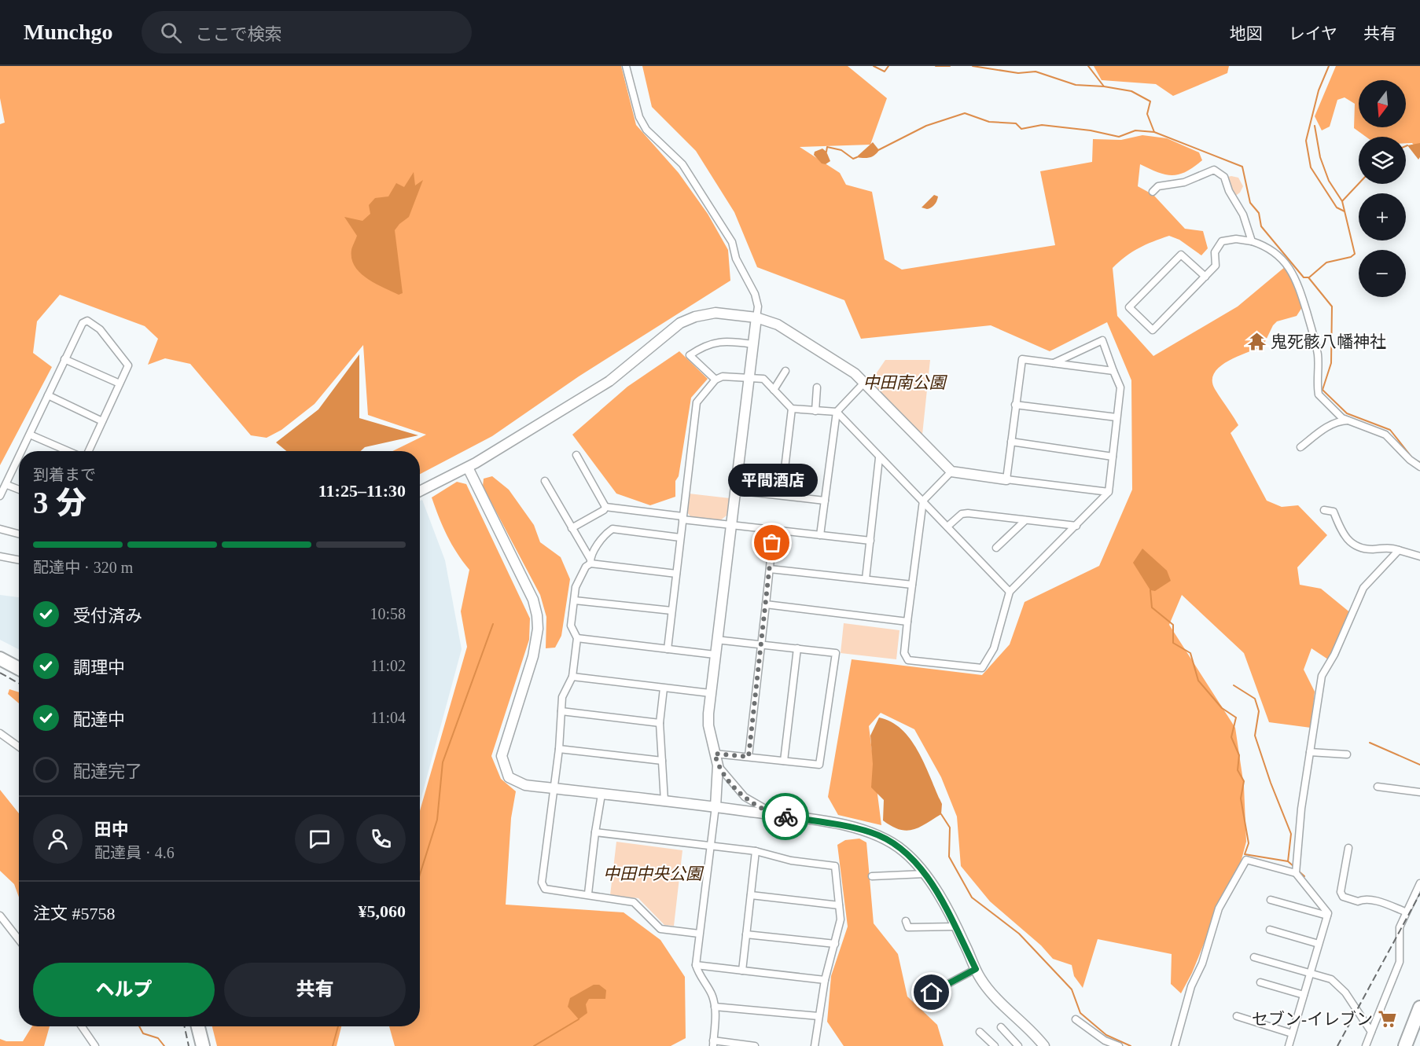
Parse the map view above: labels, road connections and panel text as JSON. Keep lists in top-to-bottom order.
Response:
{
  "parks": ["中田南公園", "中田中央公園"],
  "places": {
    "temple": ["鬼死骸八幡神社"],
    "other": ["平間酒店"],
    "supermarket": ["セブン-イレブン"]
  },
  "north": "bottom",
  "page": {
    "header": "Munchgo",
    "search": "ここで検索",
    "nav": ["地図", "レイヤ", "共有"],
    "map_buttons": ["+", "−"],
    "heading": ["3 分", "到着まで", "11:25–11:30"],
    "panel": [
      "田中",
      "配達員 · 4.6",
      "注文 #5758",
      "¥5,060"
    ],
    "bubble": "平間酒店",
    "bar": "配達中 · 320 m",
    "list": [
      ["受付済み", "10:58"],
      ["調理中", "11:02"],
      ["配達中", "11:04"],
      "配達完了"
    ],
    "buttons": ["ヘルプ", "共有"]
  }
}
